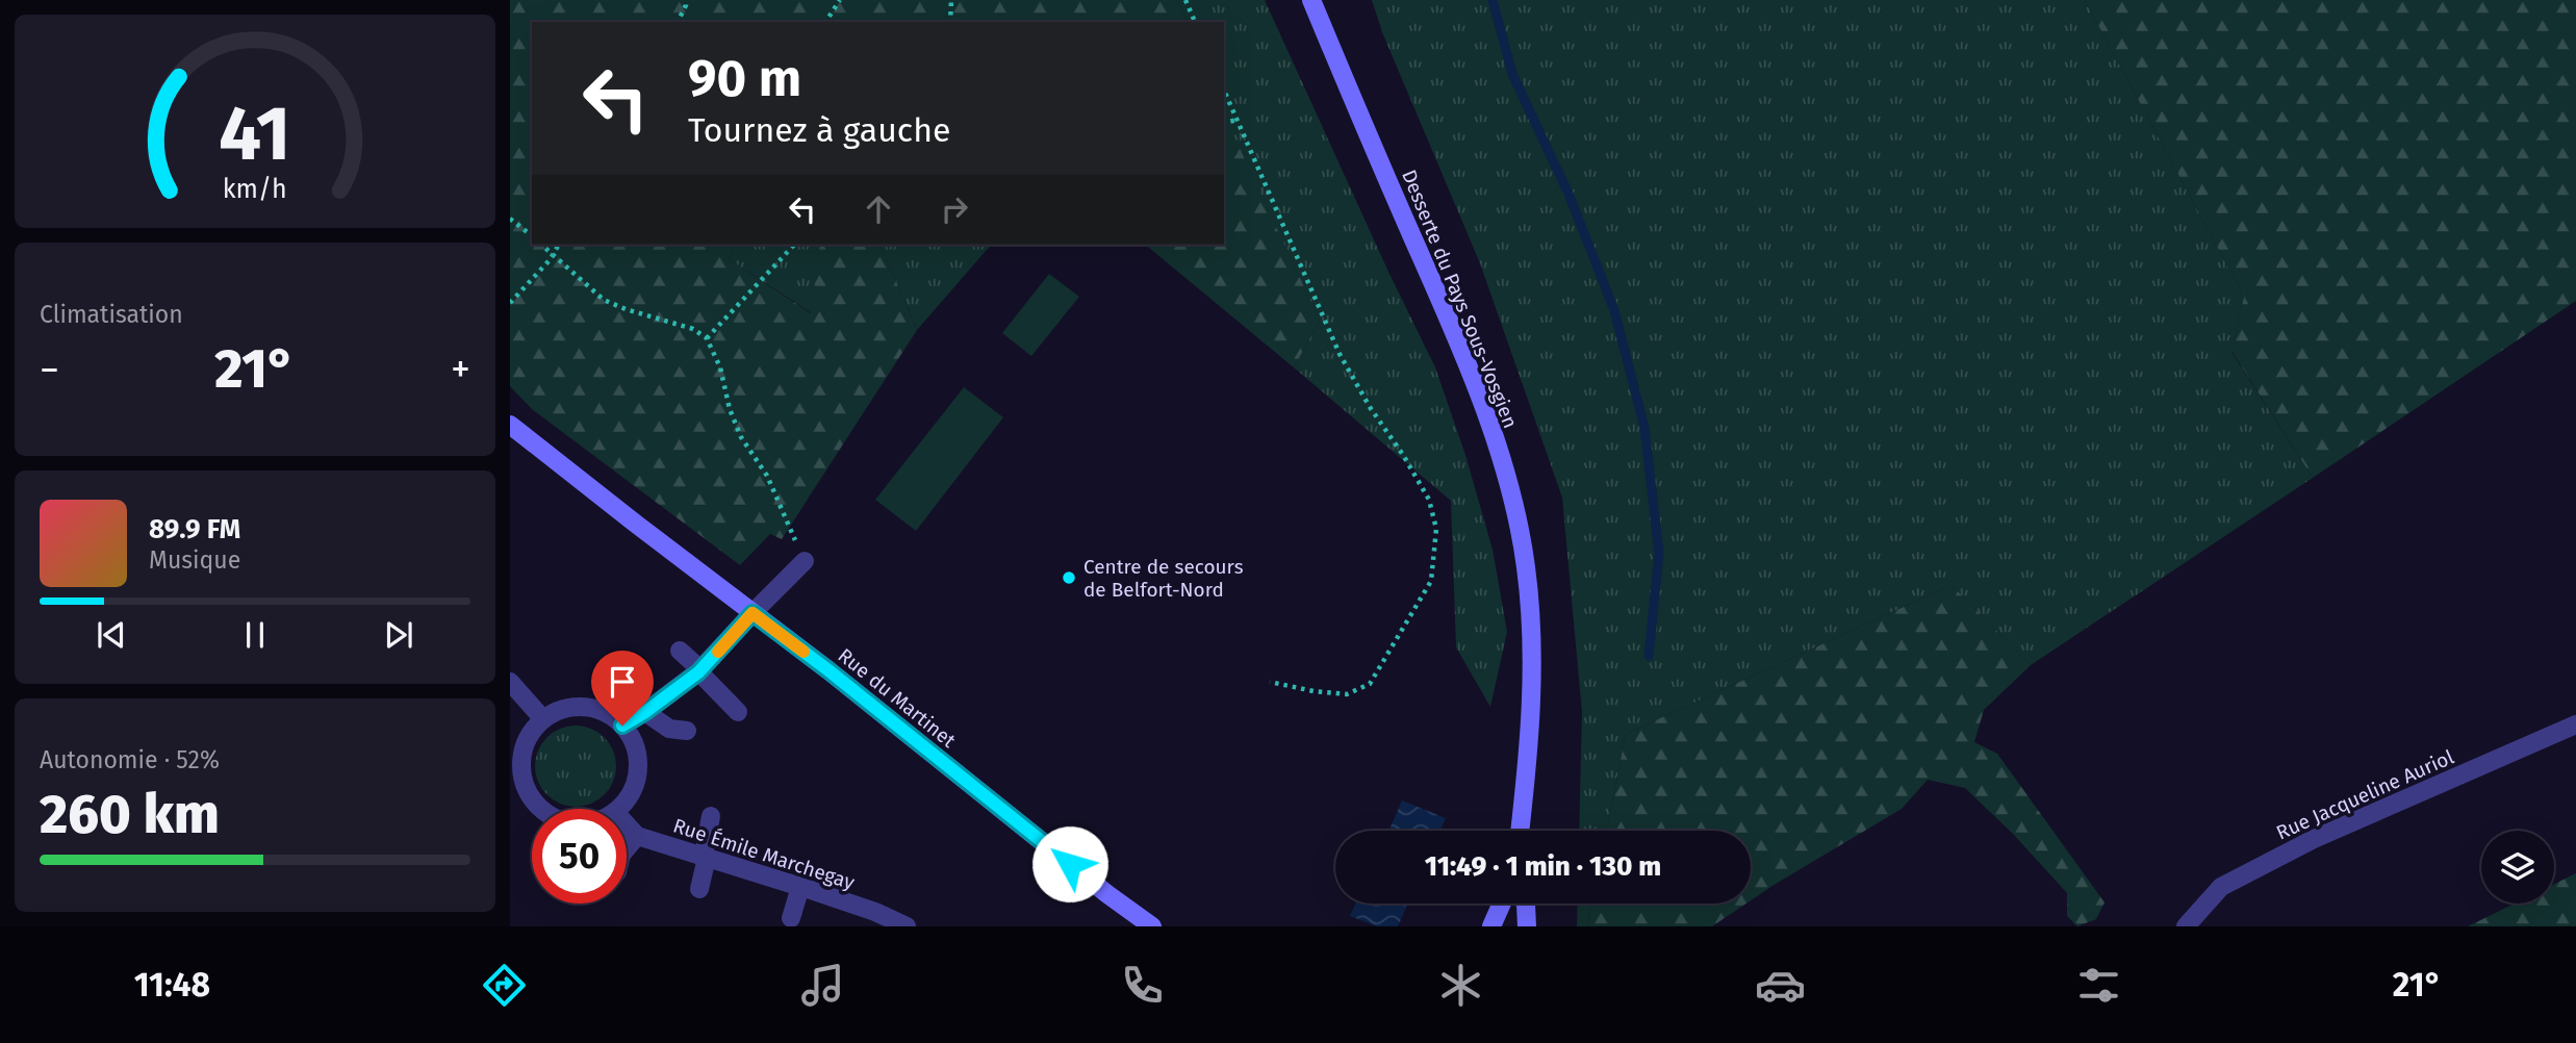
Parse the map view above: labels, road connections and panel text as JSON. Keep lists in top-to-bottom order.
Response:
{
  "streets": {
    "main road": ["Desserte du Pays Sous-Vosgien", "Rue du Martinet"],
    "street": ["Rue Jacqueline Auriol", "Rue Émile Marchegay"]
  },
  "places": ["Centre de secours de Belfort-Nord"],
  "page": {
    "turn": ["90 m", "Tournez à gauche"],
    "tile": [
      "Climatisation",
      ["Autonomie · 52%", "260 km"]
    ],
    "heat": ["−", "21°", "+"],
    "song": ["89.9 FM", "Musique"],
    "limit": "50",
    "trip": "11:49 · 1 min · 130 m",
    "tabs": ["11:48", "21°"],
    "gauge": ["41", "km/h"]
  }
}
